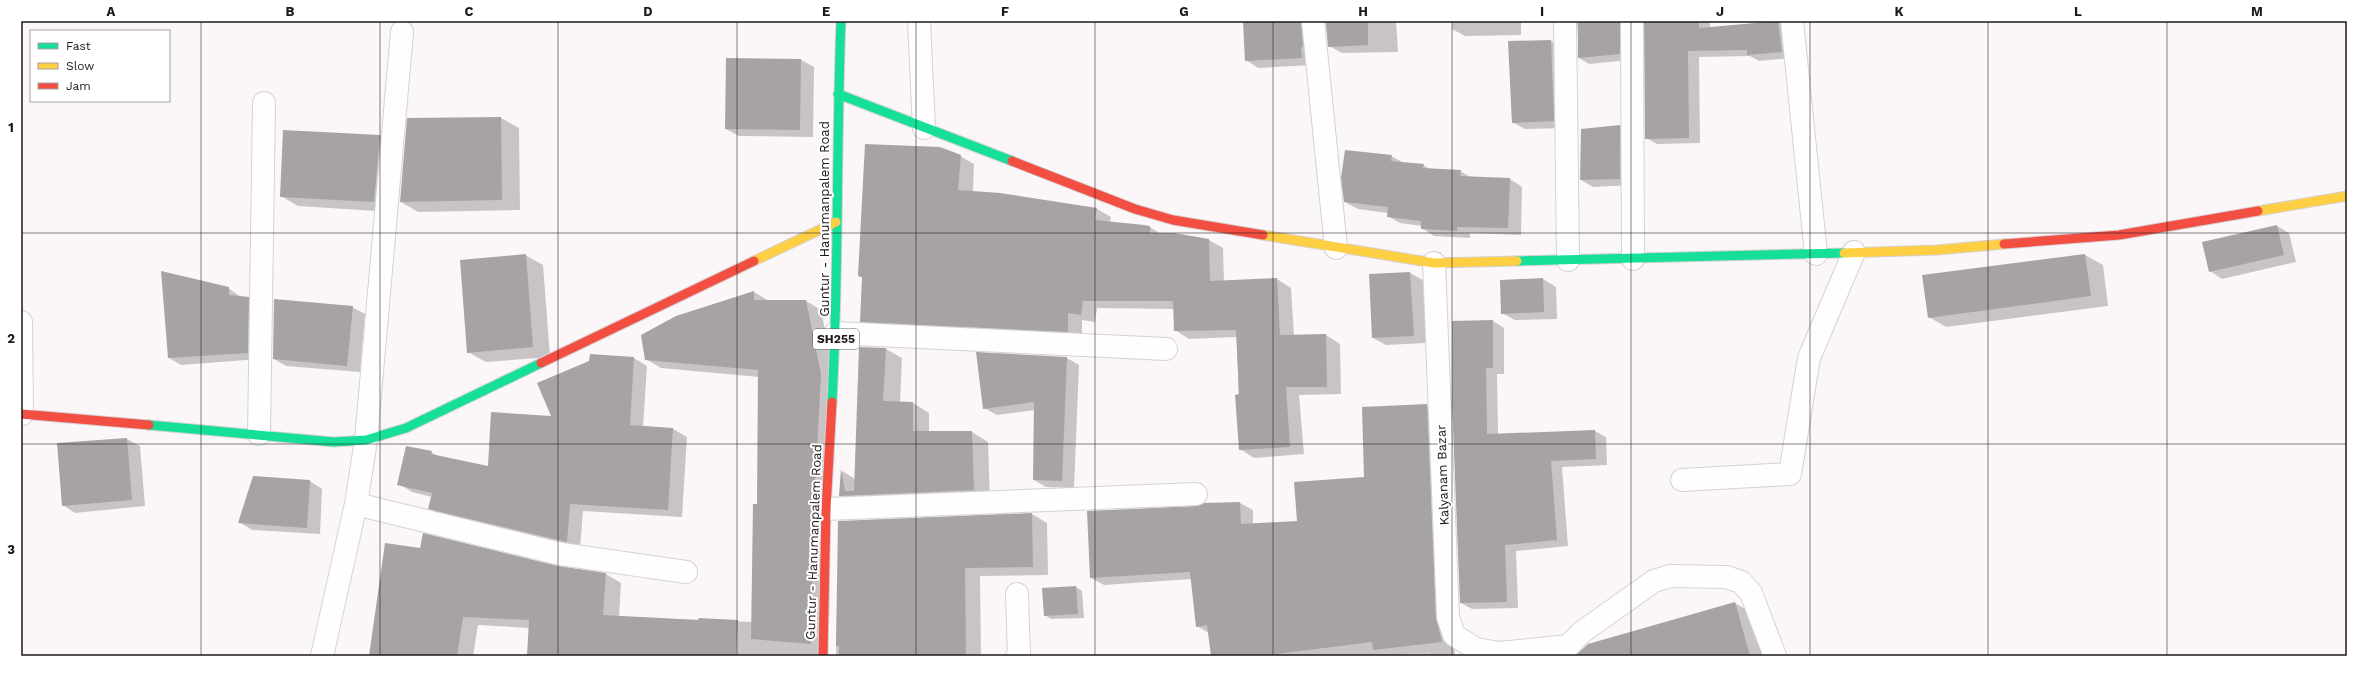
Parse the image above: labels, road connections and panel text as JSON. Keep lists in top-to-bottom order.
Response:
{
  "streets": {
    "street": ["Guntur - Hanumanpalem Road", "SH255", "Kalyanam Bazar"]
  },
  "legend": ["Fast", "Slow", "Jam"],
  "grid": {
    "columns": [
      "A",
      "B",
      "C",
      "D",
      "E",
      "F",
      "G",
      "H",
      "I",
      "J",
      "K",
      "L",
      "M"
    ],
    "rows": ["1", "2", "3"]
  }
}
